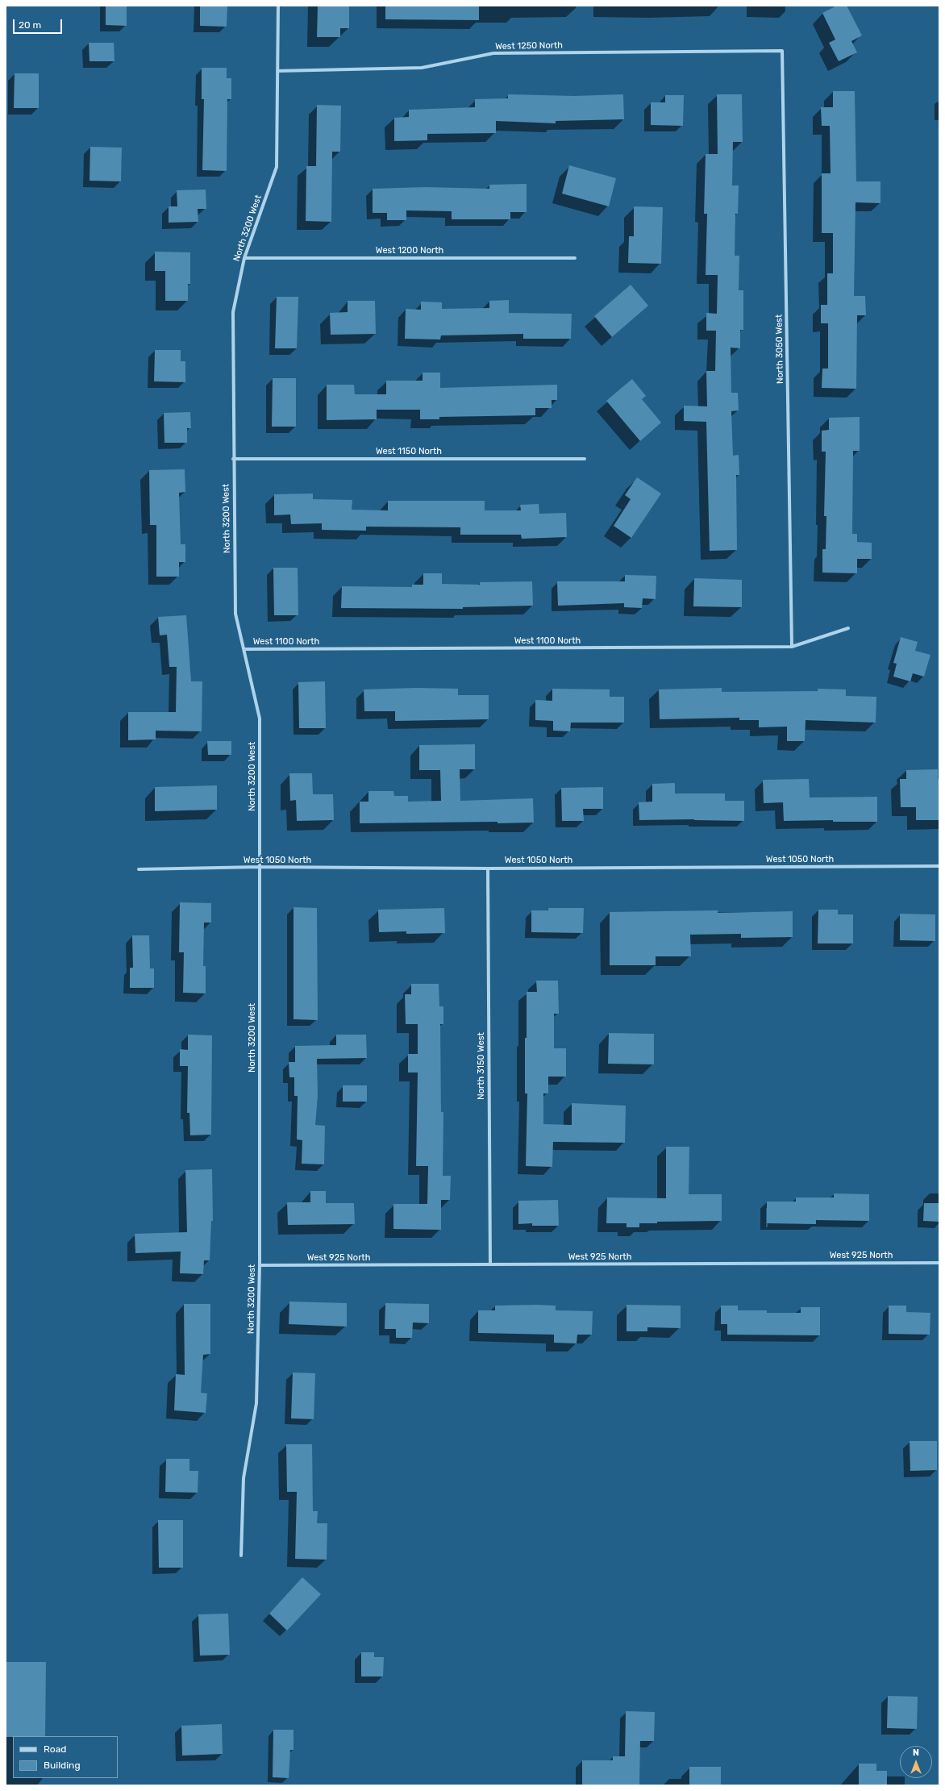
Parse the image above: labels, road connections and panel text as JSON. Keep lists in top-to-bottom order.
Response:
{
  "streets": {
    "street": [
      "West 1250 North",
      "North 3200 West",
      "West 1200 North",
      "North 3050 West",
      "West 1150 North",
      "West 1100 North",
      "West 1050 North",
      "North 3150 West",
      "West 925 North"
    ]
  },
  "crossings": [
    ["West 1250 North", "North 3200 West"],
    ["West 1250 North", "North 3050 West"],
    ["North 3200 West", "West 1200 North"],
    ["North 3200 West", "West 1150 North"],
    ["North 3200 West", "West 1100 North"],
    ["North 3200 West", "West 1050 North"],
    ["North 3200 West", "West 925 North"],
    ["North 3050 West", "West 1100 North"],
    ["West 1050 North", "North 3150 West"],
    ["North 3150 West", "West 925 North"]
  ],
  "legend": ["Road", "Building"],
  "scale_bar": "20 m",
  "north": "top"
}
